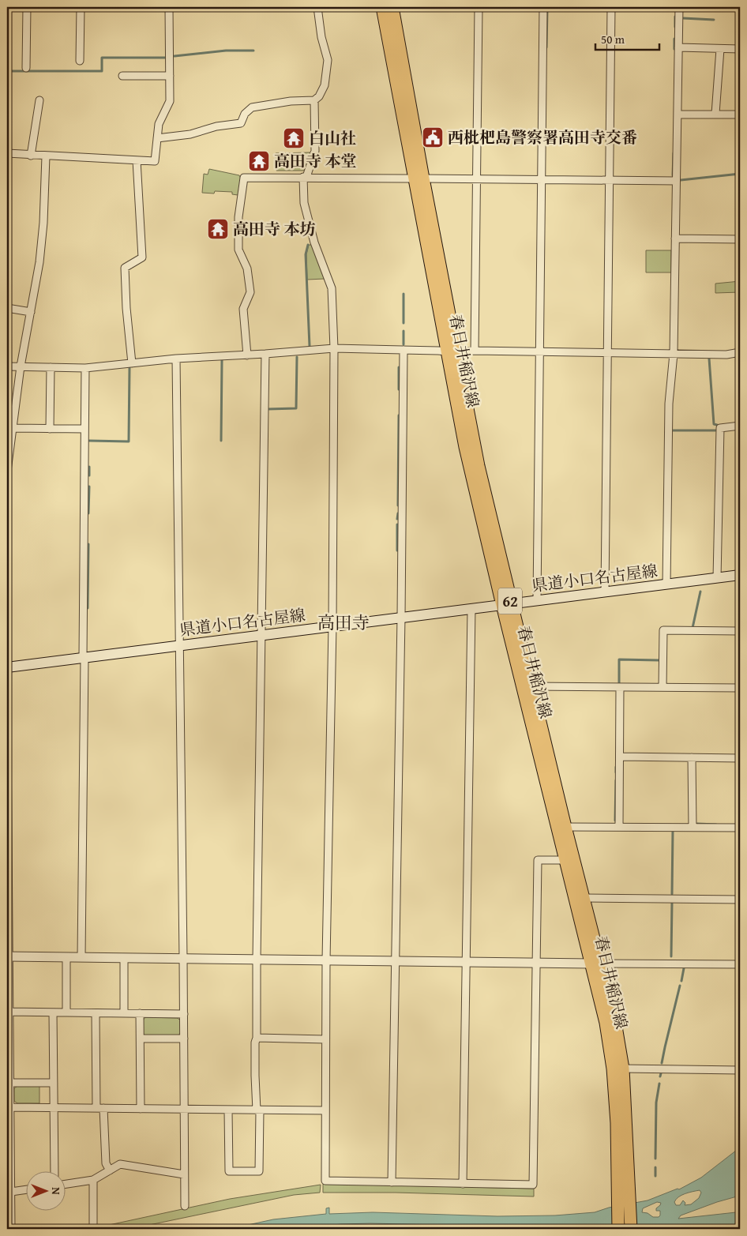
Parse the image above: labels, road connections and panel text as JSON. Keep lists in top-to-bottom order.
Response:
{
  "streets": {
    "main road": ["春日井稲沢線", "県道小口名古屋線", "62"]
  },
  "crossings": [
    ["春日井稲沢線", "県道小口名古屋線"]
  ],
  "districts": ["高田寺"],
  "places": {
    "public building": ["西枇杷島警察署高田寺交番"],
    "temple": ["白山社", "高田寺 本堂", "高田寺 本坊"]
  },
  "scale_bar": "50 m",
  "north": "right"
}
